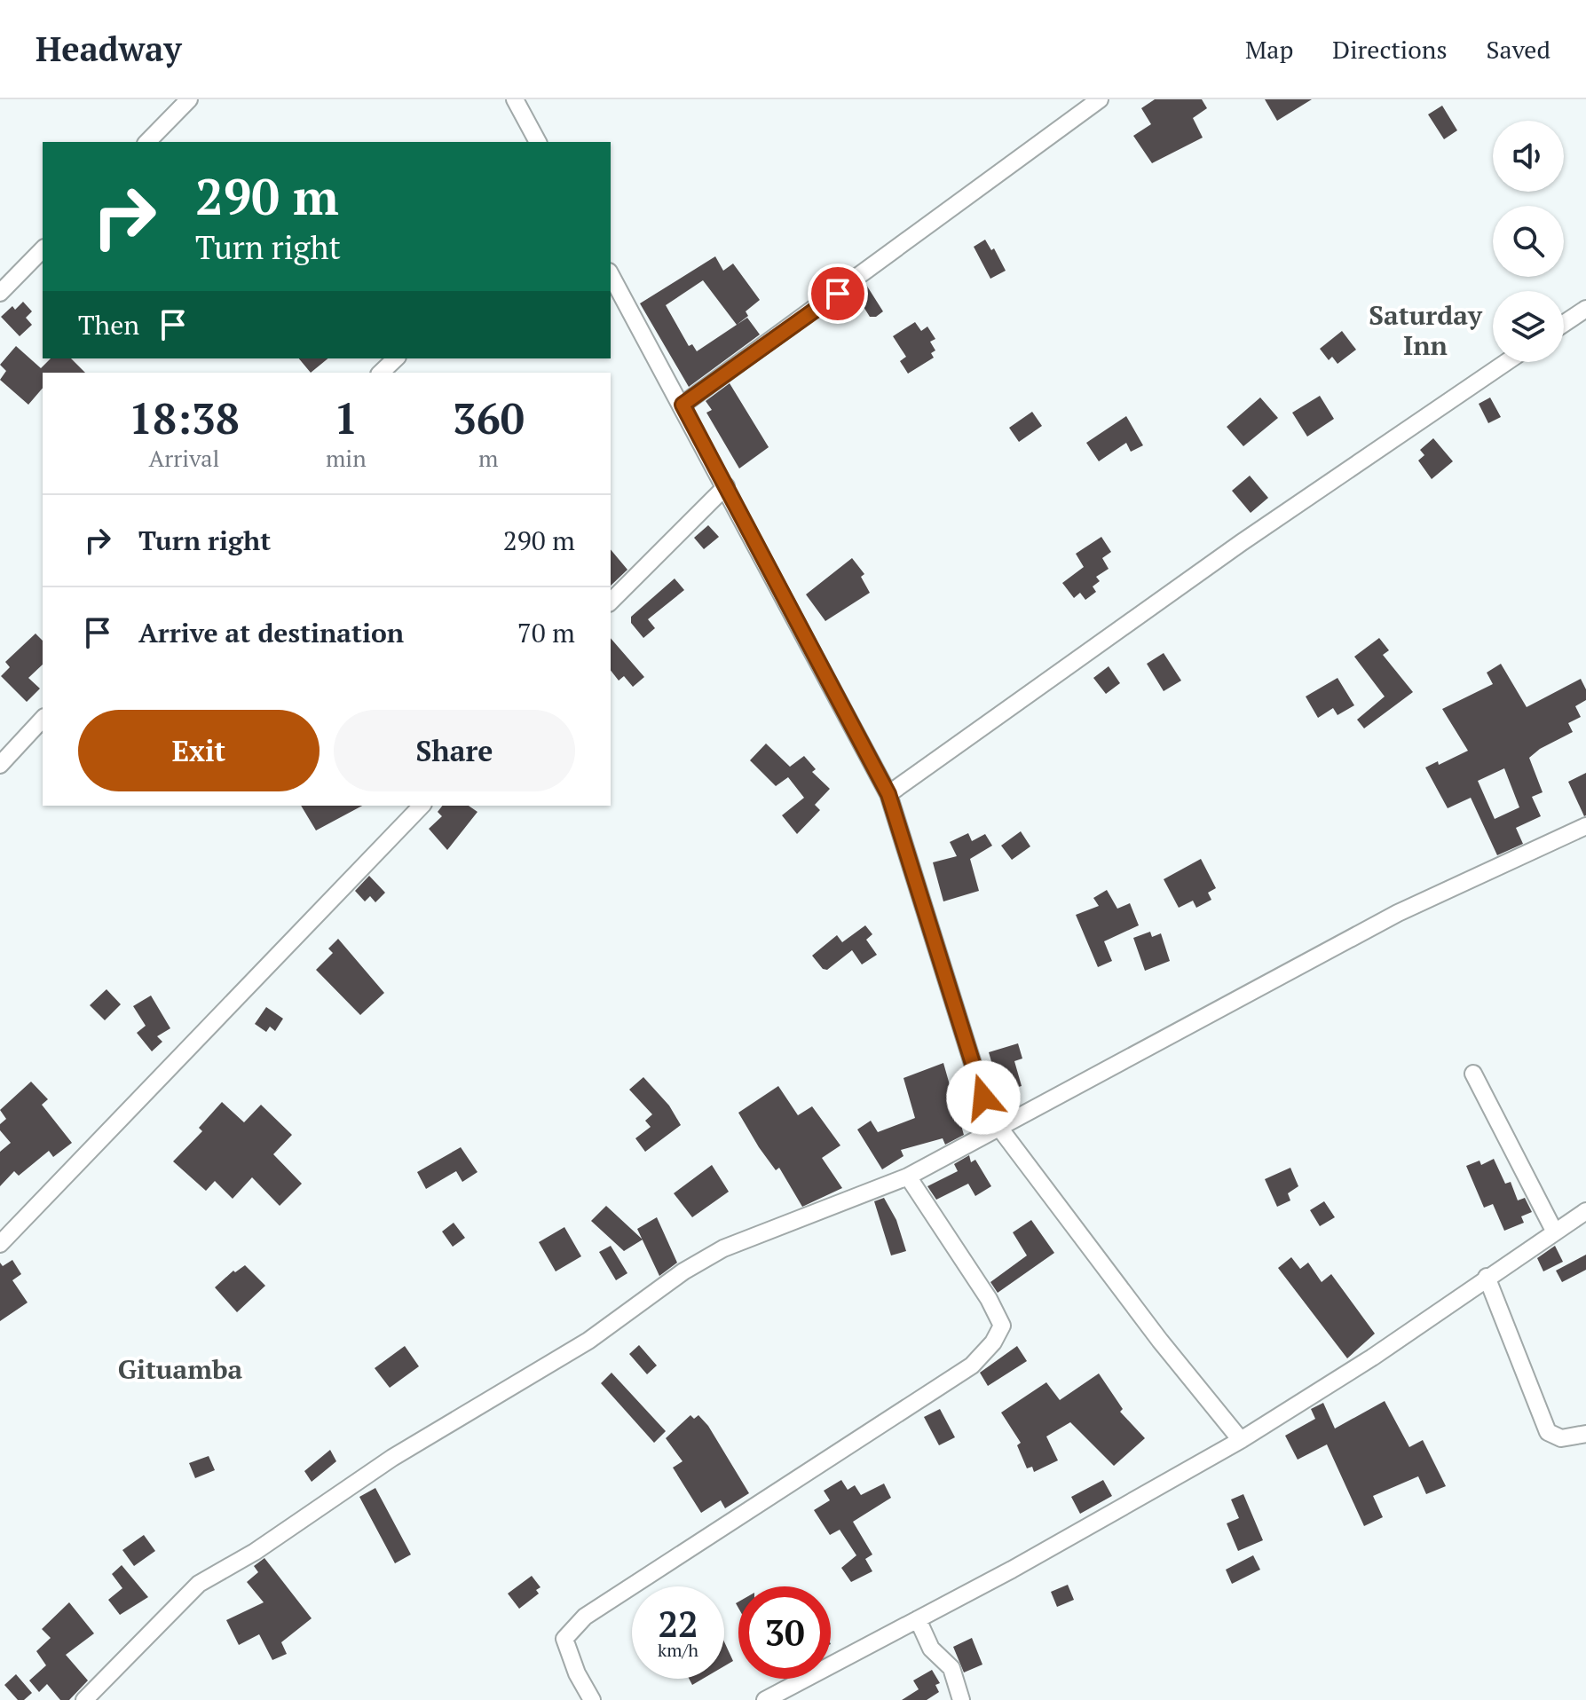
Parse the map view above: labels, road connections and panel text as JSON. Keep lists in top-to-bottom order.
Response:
{
  "districts": ["Saturday Inn", "Gituamba"],
  "page": {
    "header": "Headway",
    "nav": ["Map", "Directions", "Saved"],
    "turn": ["290 m", "Turn right"],
    "then": "Then",
    "eta": [
      "18:38",
      "Arrival",
      "1",
      "min",
      "360",
      "m"
    ],
    "list": [
      {
        "name": "Turn right",
        "value": "290 m"
      },
      {
        "name": "Arrive at destination",
        "value": "70 m"
      }
    ],
    "buttons": ["Exit", "Share"],
    "speed": "22 km/h",
    "limit": "30"
  }
}
